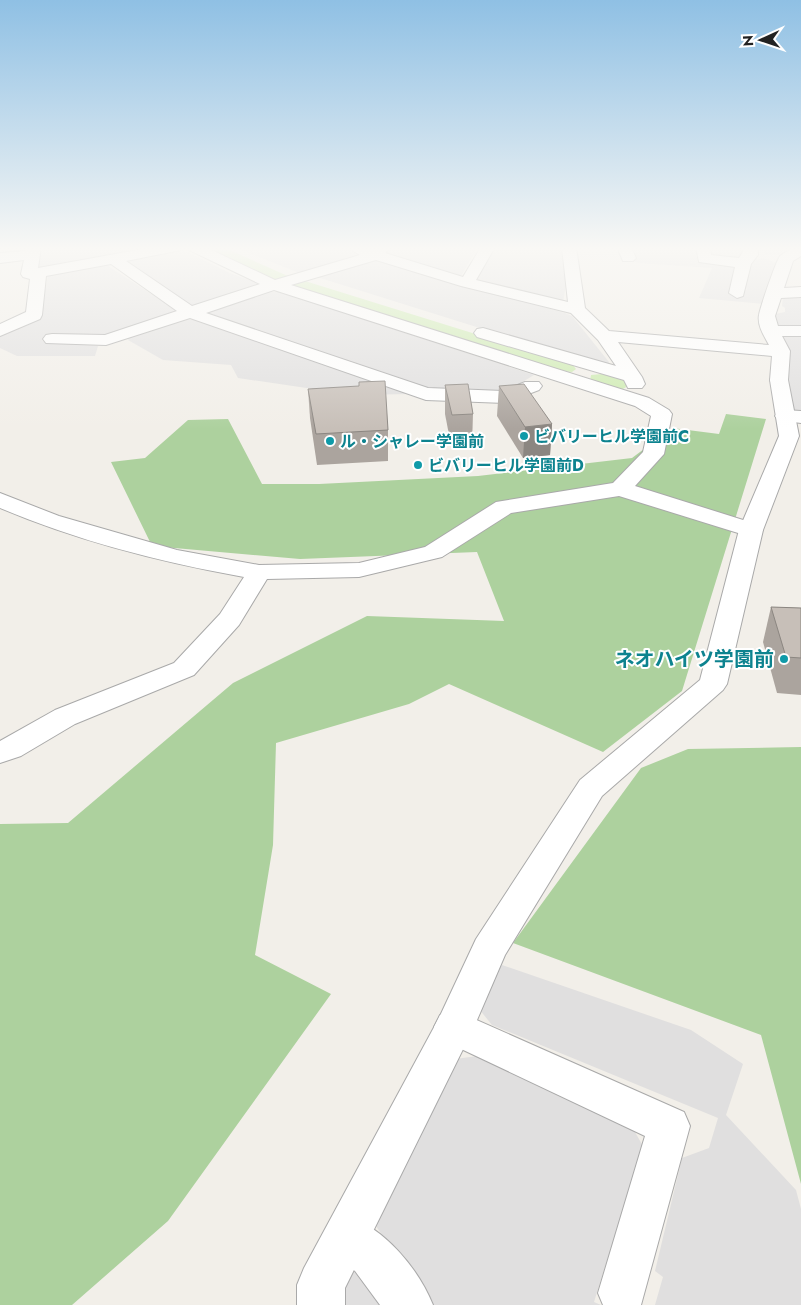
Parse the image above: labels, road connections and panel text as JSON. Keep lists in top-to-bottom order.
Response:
{
  "places": [
    "ビバリーヒル学園前C",
    "ル・シャレー学園前",
    "ビバリーヒル学園前D",
    "ネオハイツ学園前"
  ],
  "north": "left"
}
